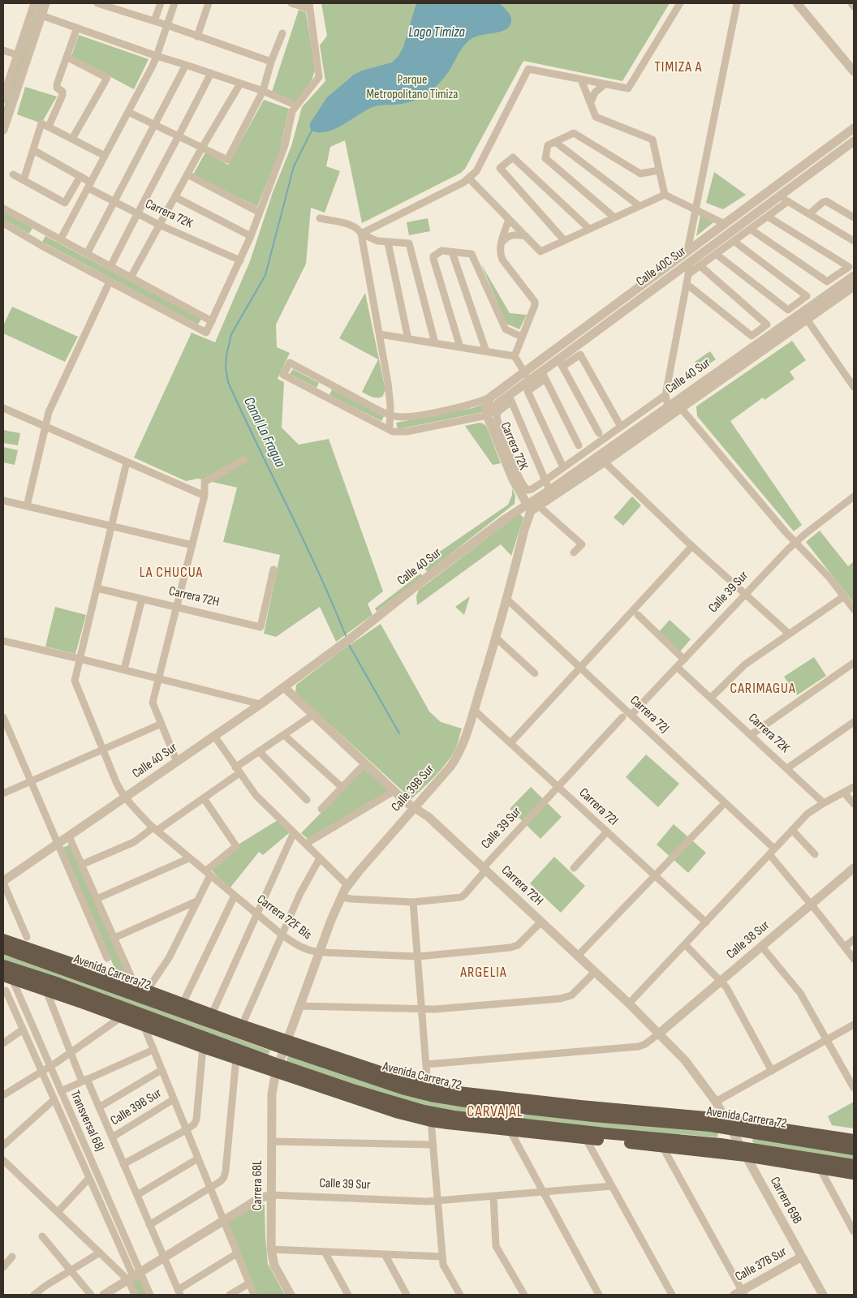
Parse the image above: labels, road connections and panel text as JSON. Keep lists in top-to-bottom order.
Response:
{
  "streets": {
    "highway": ["Avenida Carrera 72"],
    "street": [
      "Carrera 72K",
      "Calle 40C Sur",
      "Calle 40 Sur",
      "Calle 39 Sur",
      "Carrera 72H",
      "Carrera 72J",
      "Calle 39B Sur",
      "Carrera 72I",
      "Carrera 72F Bis",
      "Calle 38 Sur",
      "Transversal 68J",
      "Carrera 68L",
      "Carrera 69B",
      "Calle 37B Sur"
    ]
  },
  "crossings": [
    ["Carrera 72K", "Calle 40C Sur"],
    ["Carrera 72K", "Calle 40 Sur"],
    ["Carrera 72K", "Calle 39 Sur"],
    ["Carrera 72K", "Calle 39B Sur"],
    ["Calle 40C Sur", "Calle 40 Sur"],
    ["Calle 40 Sur", "Carrera 72H"],
    ["Calle 40 Sur", "Calle 39B Sur"],
    ["Calle 40 Sur", "Carrera 72F Bis"],
    ["Calle 39 Sur", "Carrera 72H"],
    ["Calle 39 Sur", "Carrera 72J"],
    ["Calle 39 Sur", "Carrera 72I"],
    ["Calle 39 Sur", "Transversal 68J"],
    ["Calle 39 Sur", "Carrera 68L"],
    ["Carrera 72H", "Calle 39B Sur"],
    ["Carrera 72H", "Carrera 72F Bis"],
    ["Carrera 72H", "Calle 38 Sur"],
    ["Carrera 72H", "Avenida Carrera 72"],
    ["Carrera 72H", "Carrera 69B"],
    ["Carrera 72J", "Calle 39B Sur"],
    ["Carrera 72J", "Calle 38 Sur"],
    ["Calle 39B Sur", "Carrera 72I"],
    ["Calle 39B Sur", "Carrera 72F Bis"],
    ["Calle 39B Sur", "Avenida Carrera 72"],
    ["Calle 39B Sur", "Carrera 68L"],
    ["Avenida Carrera 72", "Carrera 69B"],
    ["Carrera 69B", "Calle 37B Sur"]
  ],
  "districts": [
    "TIMIZA A",
    "LA CHUCUA",
    "CARIMAGUA",
    "ARGELIA",
    "CARVAJAL"
  ],
  "water": ["Lago Timiza", "Canal La Fragua"],
  "parks": ["Parque Metropolitano Timiza"]
}
